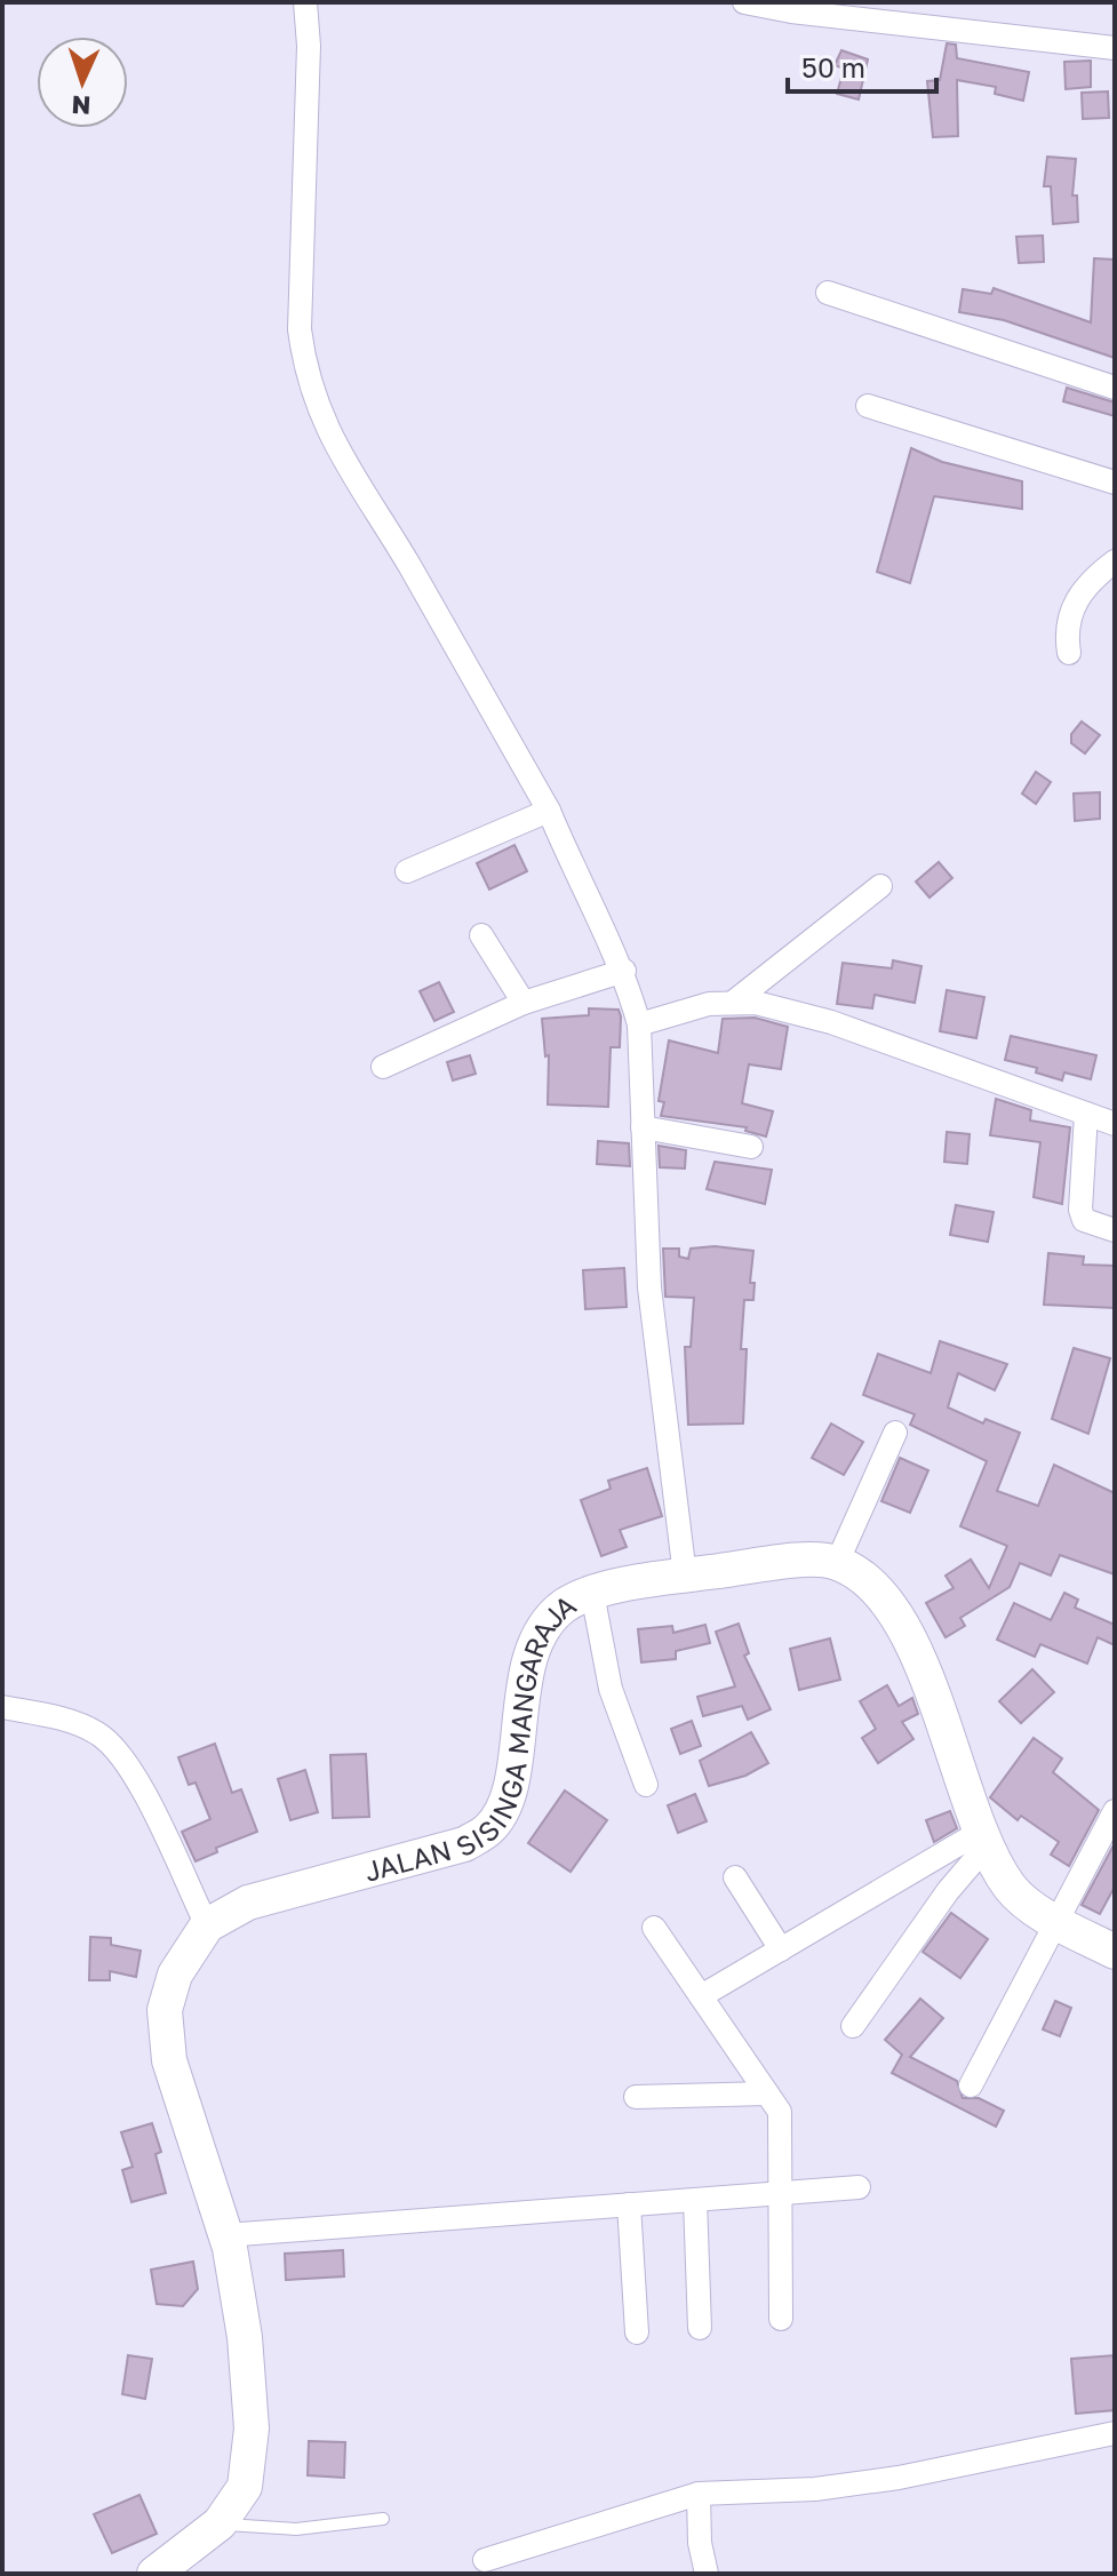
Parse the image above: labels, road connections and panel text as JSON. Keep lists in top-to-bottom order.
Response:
{
  "streets": {
    "street": ["JALAN SISINGA MANGARAJA"]
  },
  "scale_bar": "50 m",
  "north": "bottom"
}
